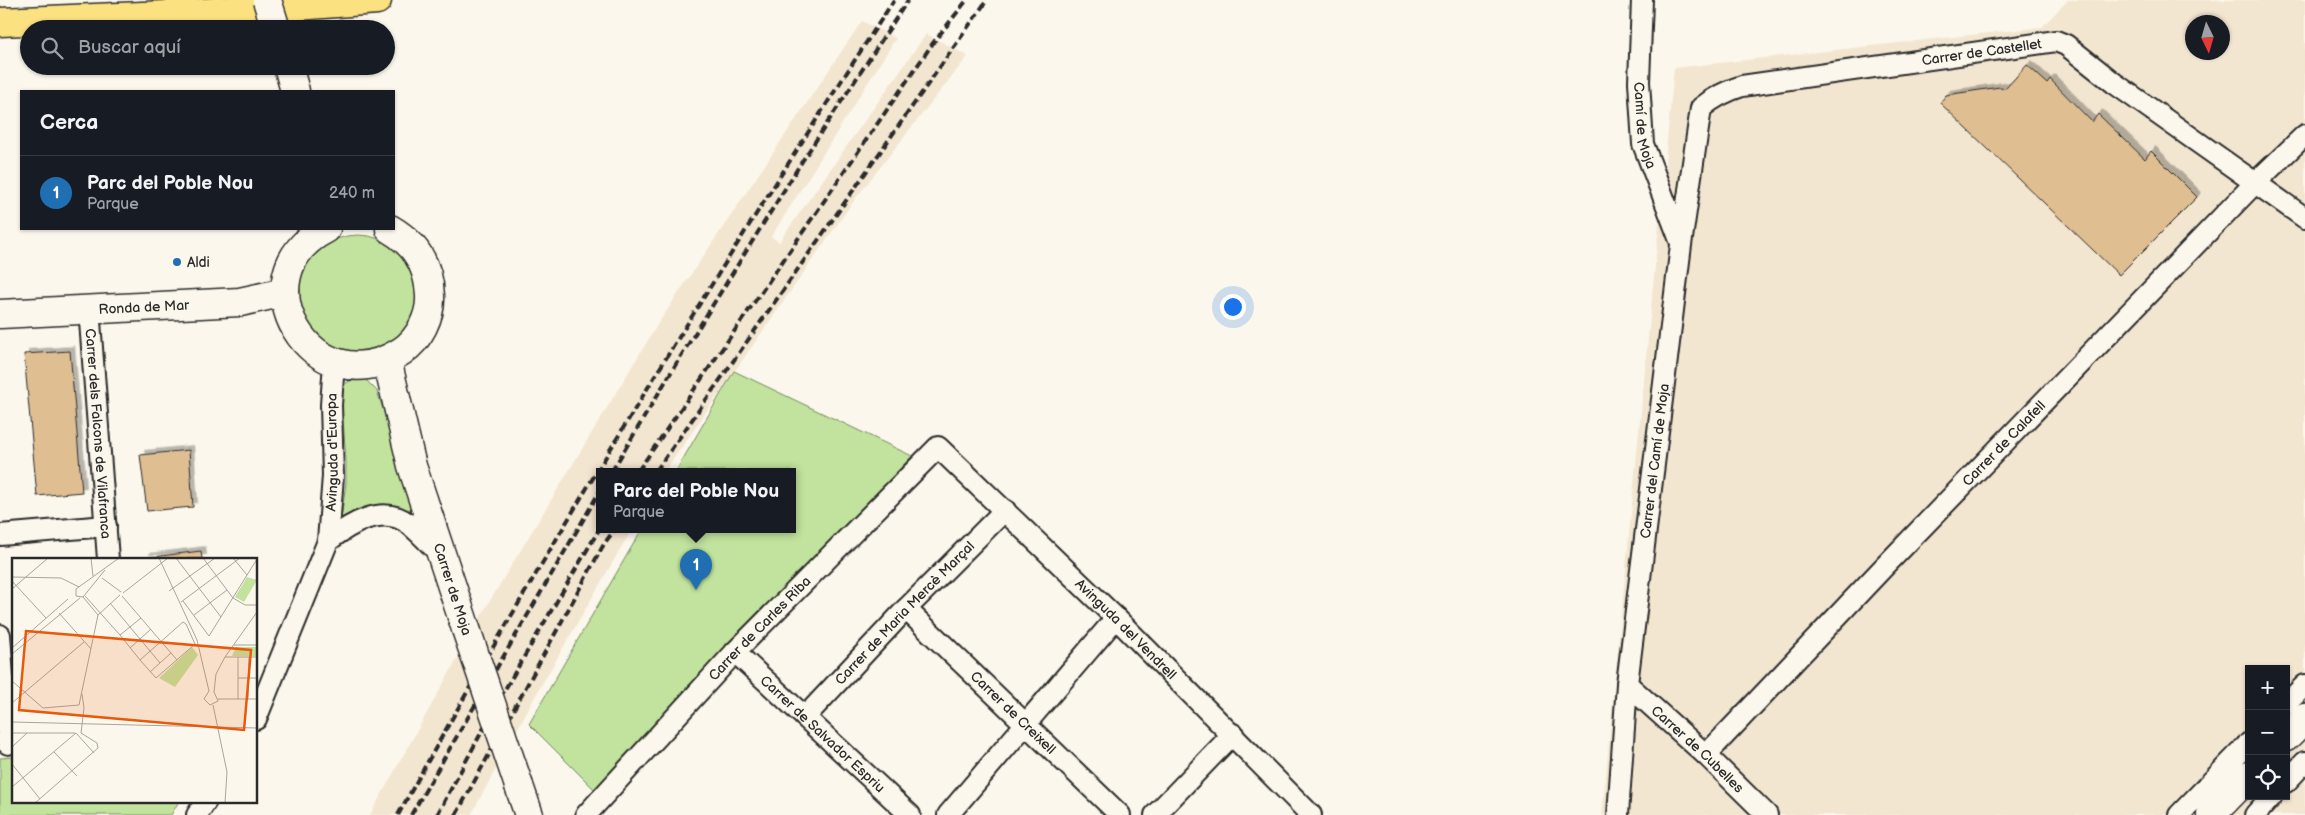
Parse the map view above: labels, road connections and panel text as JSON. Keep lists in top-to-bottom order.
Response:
{
  "streets": {
    "street": [
      "Carrer de Castellet",
      "Camí de Moja",
      "Ronda de Mar",
      "Carrer dels Falcons de Vilafranca",
      "Carrer de Calafell",
      "Avinguda d'Europa",
      "Carrer del Camí de Moja",
      "Carrer de Moja",
      "Carrer de Maria Mercè Marçal",
      "Carrer de Carles Riba",
      "Avinguda del Vendrell",
      "Carrer de Creixell",
      "Carrer de Salvador Espriu",
      "Carrer de Cubelles"
    ]
  },
  "crossings": [
    ["Carrer de Castellet", "Carrer de Calafell"],
    ["Carrer de Castellet", "Carrer del Camí de Moja"],
    ["Camí de Moja", "Carrer del Camí de Moja"],
    ["Ronda de Mar", "Carrer dels Falcons de Vilafranca"],
    ["Carrer de Calafell", "Carrer de Cubelles"],
    ["Avinguda d'Europa", "Carrer de Moja"],
    ["Carrer del Camí de Moja", "Carrer de Cubelles"],
    ["Carrer de Maria Mercè Marçal", "Avinguda del Vendrell"],
    ["Carrer de Maria Mercè Marçal", "Carrer de Creixell"],
    ["Carrer de Maria Mercè Marçal", "Carrer de Salvador Espriu"],
    ["Carrer de Carles Riba", "Avinguda del Vendrell"],
    ["Carrer de Carles Riba", "Carrer de Salvador Espriu"]
  ],
  "places": ["Aldi"],
  "north": "bottom",
  "page": {
    "search": "Buscar aquí",
    "heading": "Cerca",
    "list": [
      {
        "mark": "1",
        "name": "Parc del Poble Nou",
        "note": "Parque",
        "value": "240 m"
      }
    ],
    "popup": ["Parc del Poble Nou", "Parque"],
    "pins": "1",
    "map_buttons": ["+", "−"]
  }
}
